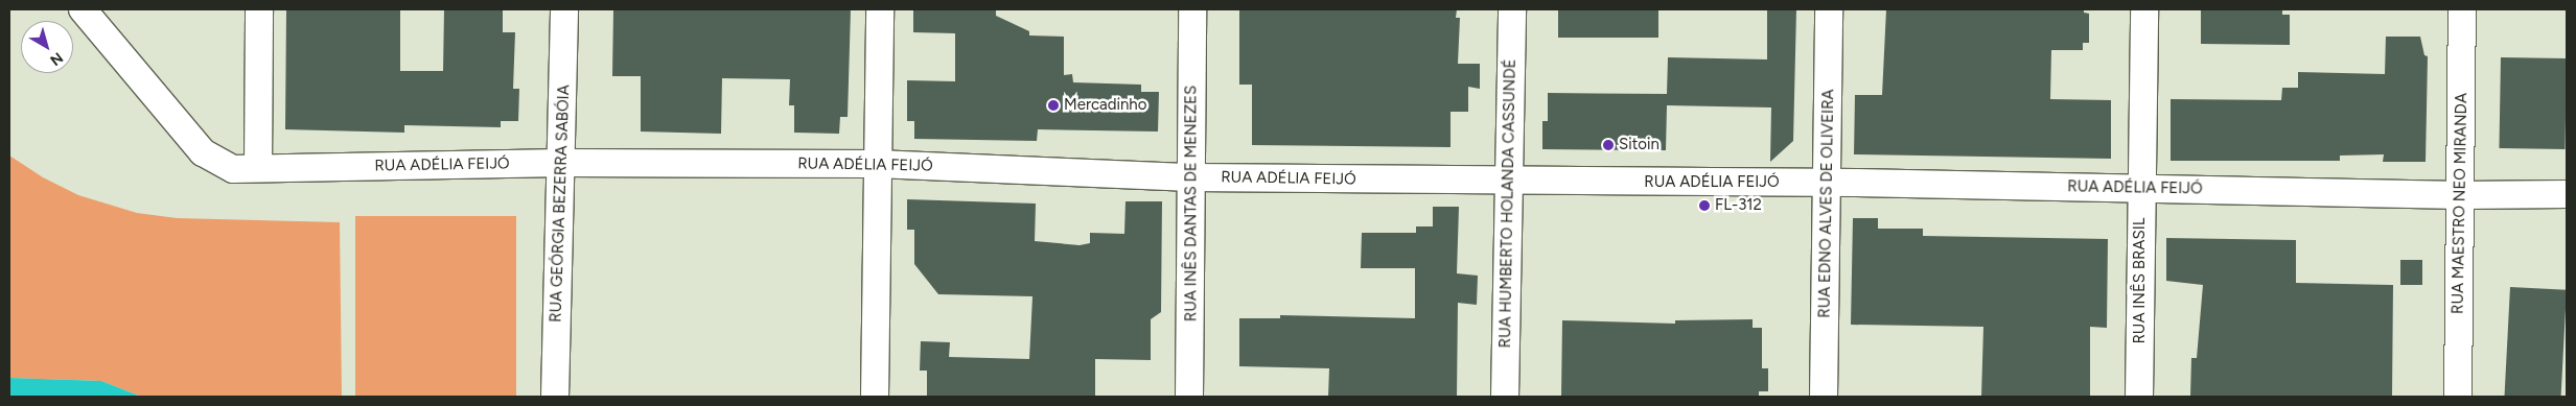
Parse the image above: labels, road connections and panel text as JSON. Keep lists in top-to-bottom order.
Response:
{
  "streets": {
    "street": [
      "RUA ADÉLIA FEIJÓ",
      "RUA GEÓRGIA BEZERRA SABÓIA",
      "RUA INÊS DANTAS DE MENEZES",
      "RUA HUMBERTO HOLANDA CASSUNDÉ",
      "RUA EDNO ALVES DE OLIVEIRA",
      "RUA MAESTRO NEO MIRANDA",
      "RUA INÊS BRASIL"
    ]
  },
  "crossings": [
    ["RUA ADÉLIA FEIJÓ", "RUA GEÓRGIA BEZERRA SABÓIA"],
    ["RUA ADÉLIA FEIJÓ", "RUA INÊS DANTAS DE MENEZES"],
    ["RUA ADÉLIA FEIJÓ", "RUA HUMBERTO HOLANDA CASSUNDÉ"],
    ["RUA ADÉLIA FEIJÓ", "RUA EDNO ALVES DE OLIVEIRA"],
    ["RUA ADÉLIA FEIJÓ", "RUA MAESTRO NEO MIRANDA"],
    ["RUA ADÉLIA FEIJÓ", "RUA INÊS BRASIL"]
  ],
  "places": ["Mercadinho", "Sitoin", "FL-312"],
  "north": "bottom right"
}
